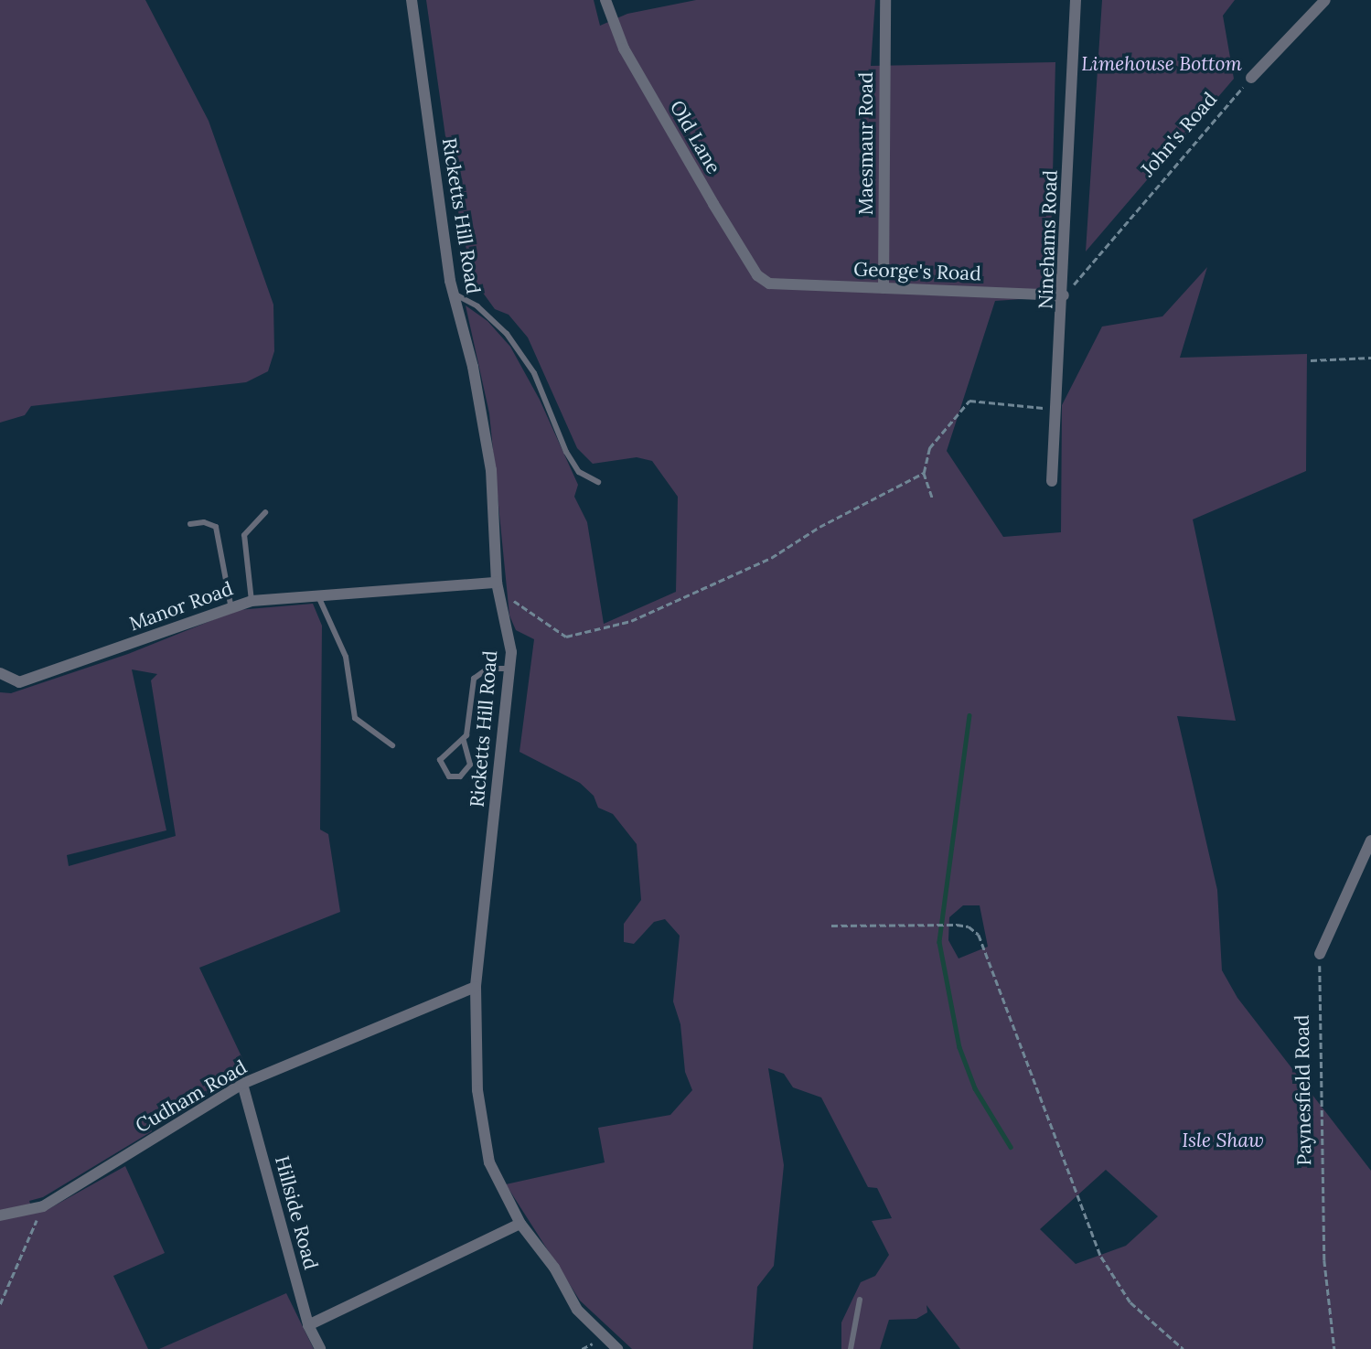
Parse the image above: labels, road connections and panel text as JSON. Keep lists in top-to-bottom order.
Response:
{
  "streets": {
    "street": [
      "Old Lane",
      "Maesmaur Road",
      "Ricketts Hill Road",
      "Ninehams Road",
      "George's Road",
      "Manor Road",
      "Cudham Road",
      "Hillside Road"
    ],
    "path": ["John's Road", "Paynesfield Road"]
  },
  "crossings": [
    ["John's Road", "Ninehams Road"],
    ["John's Road", "George's Road"],
    ["Old Lane", "George's Road"],
    ["Maesmaur Road", "George's Road"],
    ["Ricketts Hill Road", "Manor Road"],
    ["Ricketts Hill Road", "Cudham Road"],
    ["Ninehams Road", "George's Road"],
    ["Cudham Road", "Hillside Road"]
  ],
  "parks": ["Limehouse Bottom", "Isle Shaw"]
}
